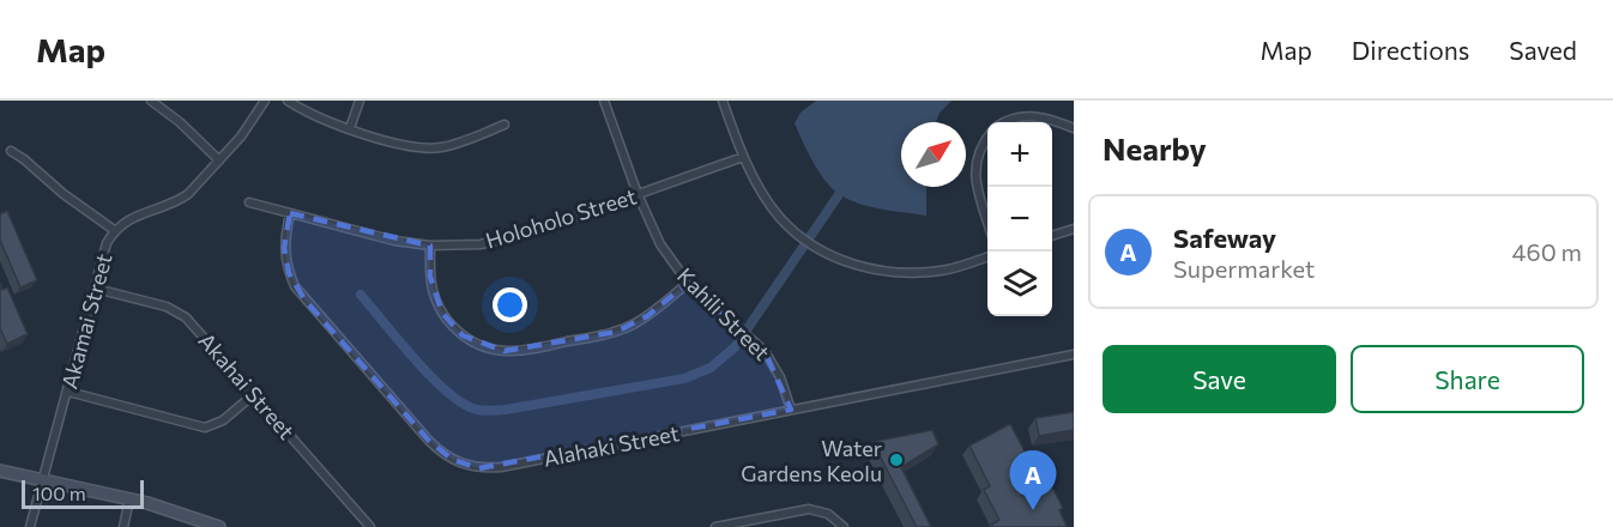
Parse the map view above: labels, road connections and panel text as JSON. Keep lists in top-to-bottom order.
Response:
{
  "streets": {
    "street": [
      "Holoholo Street",
      "Kahili Street",
      "Akamai Street",
      "Akahai Street",
      "Alahaki Street"
    ]
  },
  "crossings": [
    ["Holoholo Street", "Kahili Street"],
    ["Holoholo Street", "Alahaki Street"],
    ["Kahili Street", "Alahaki Street"],
    ["Akamai Street", "Akahai Street"]
  ],
  "places": ["Water Gardens Keolu"],
  "scale_bar": "100 m",
  "north": "top right",
  "page": {
    "header": "Map",
    "nav": ["Map", "Directions", "Saved"],
    "heading": "Nearby",
    "map_buttons": ["+", "−"],
    "list": [
      {
        "mark": "A",
        "name": "Safeway",
        "note": "Supermarket",
        "value": "460 m"
      }
    ],
    "buttons": ["Save", "Share"],
    "pins": "A",
    "scale": "100 m"
  }
}
